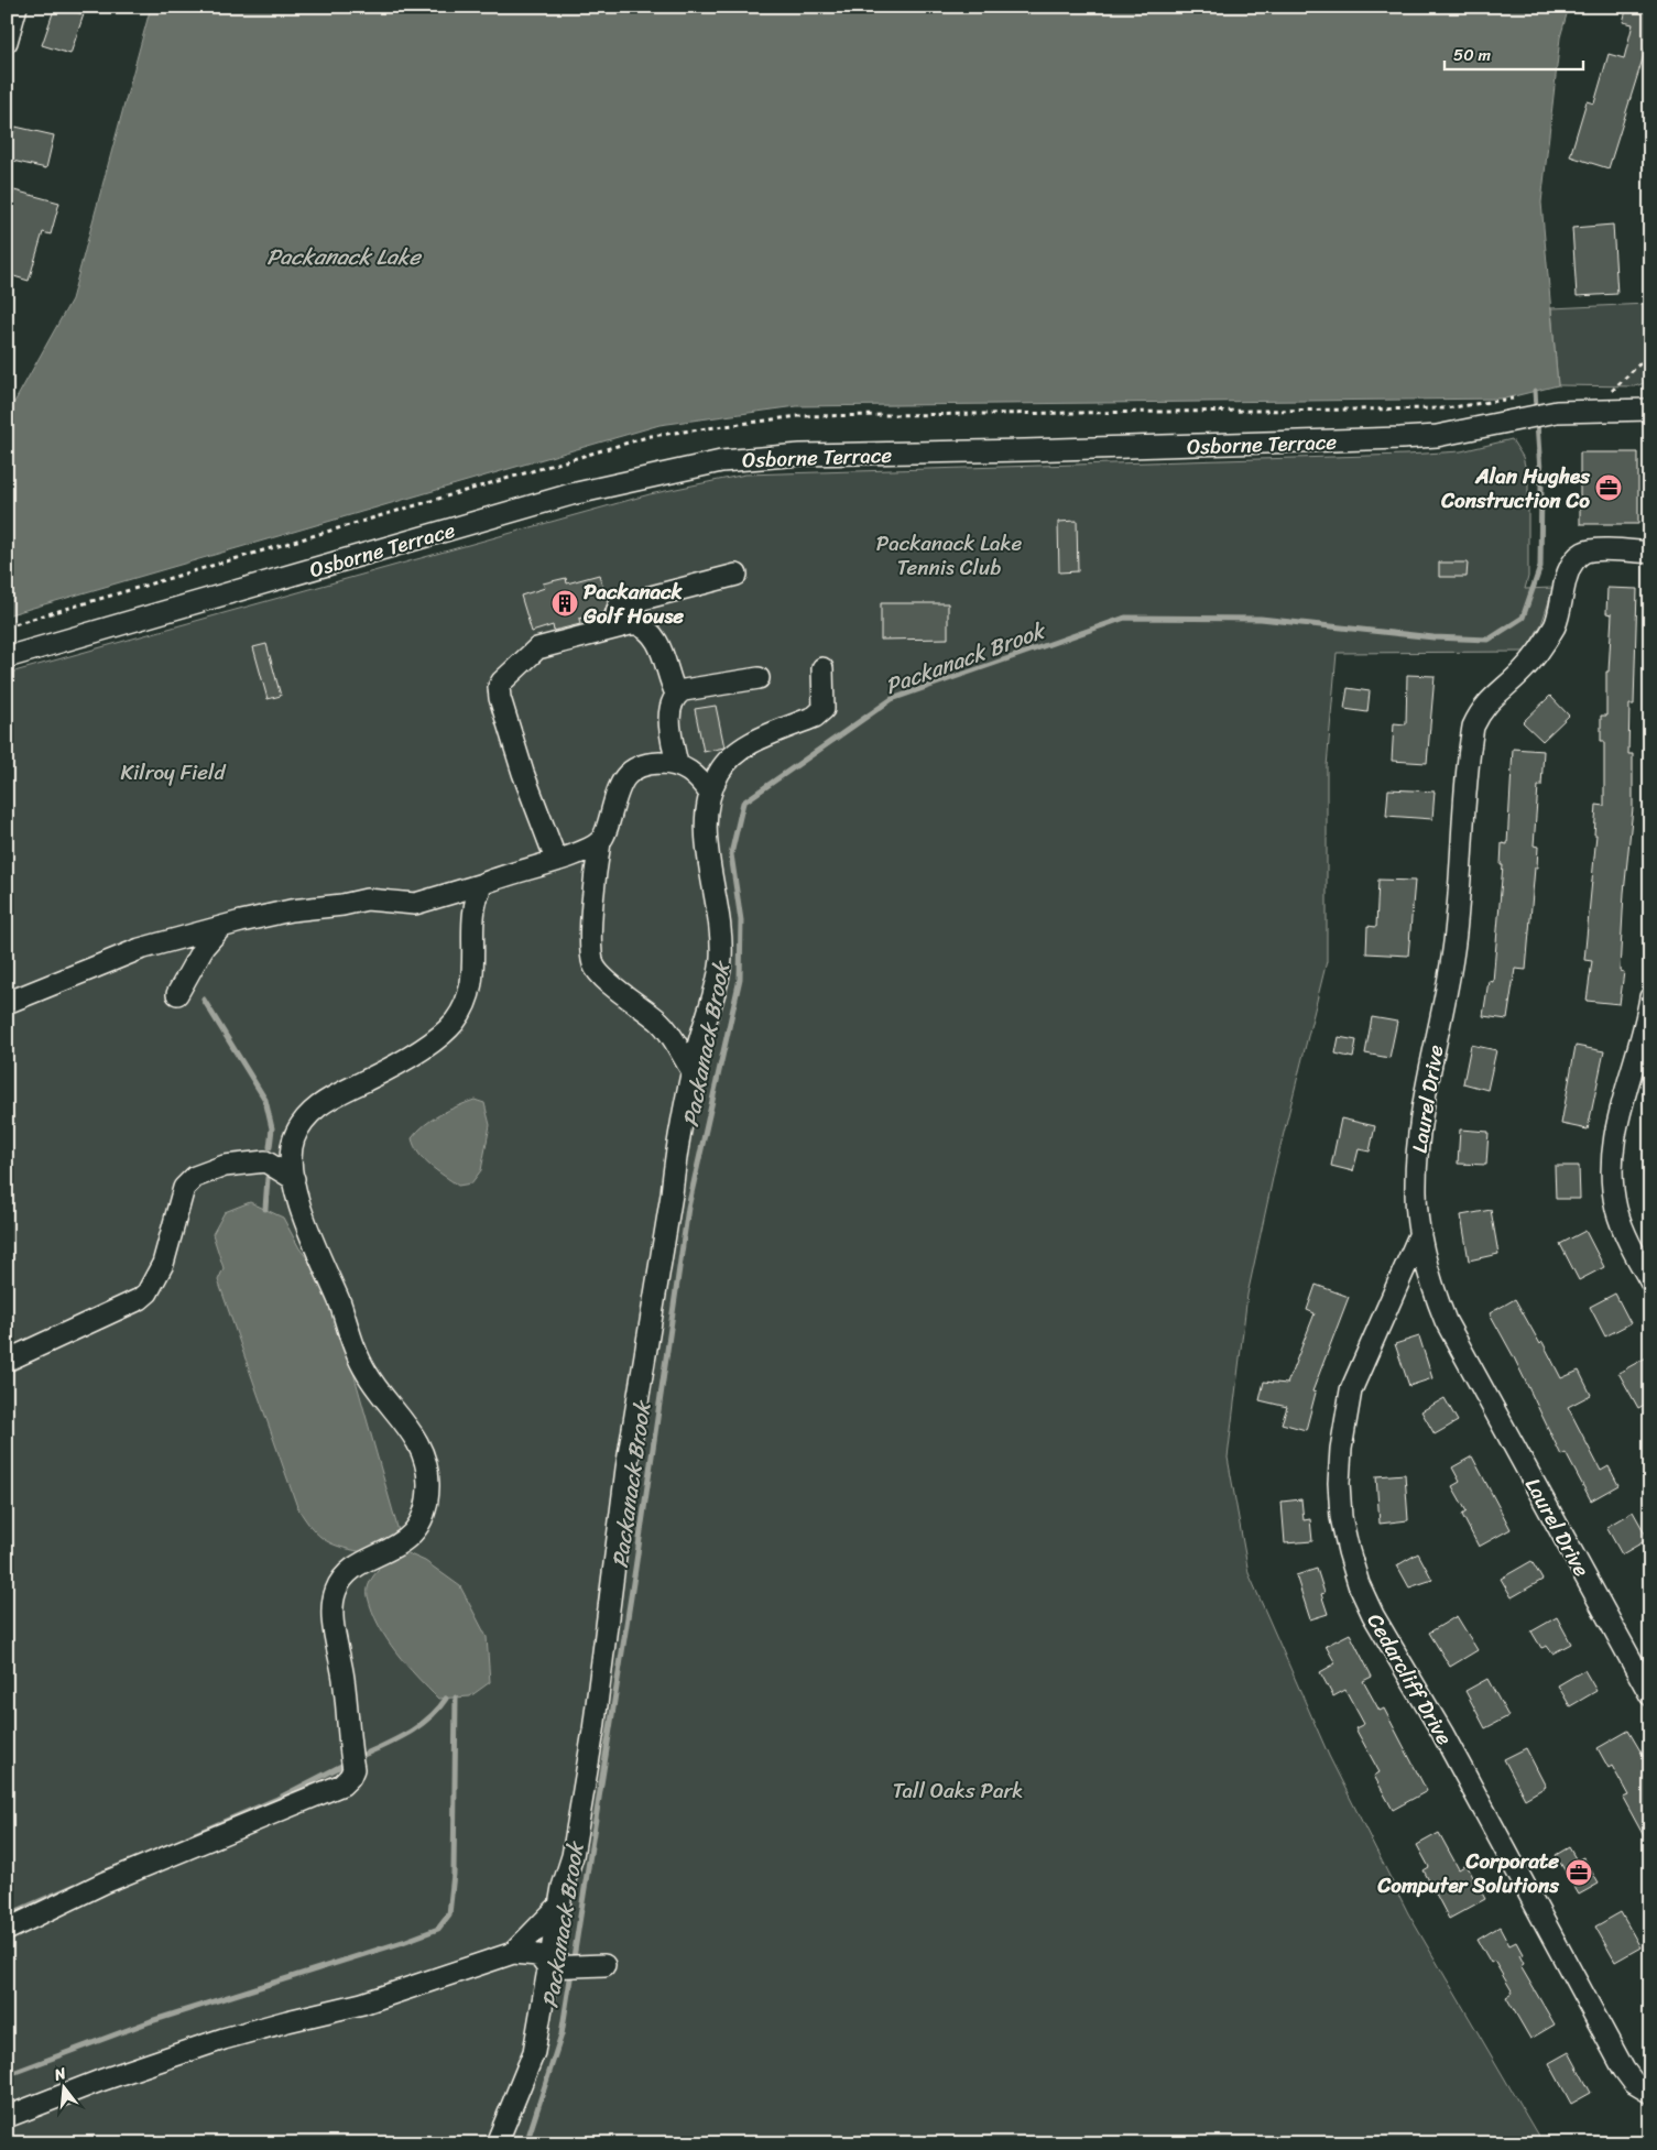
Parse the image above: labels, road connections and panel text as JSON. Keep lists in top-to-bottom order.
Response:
{
  "streets": {
    "street": ["Osborne Terrace", "Laurel Drive", "Cedarcliff Drive"]
  },
  "crossings": [
    ["Laurel Drive", "Cedarcliff Drive"]
  ],
  "water": ["Packanack Lake", "Packanack Brook"],
  "parks": ["Packanack Lake Tennis Club", "Kilroy Field", "Tall Oaks Park"],
  "places": {
    "office": ["Alan Hughes Construction Co", "Corporate Computer Solutions"],
    "building": ["Packanack Golf House"]
  },
  "scale_bar": "50 m",
  "north": "top"
}
